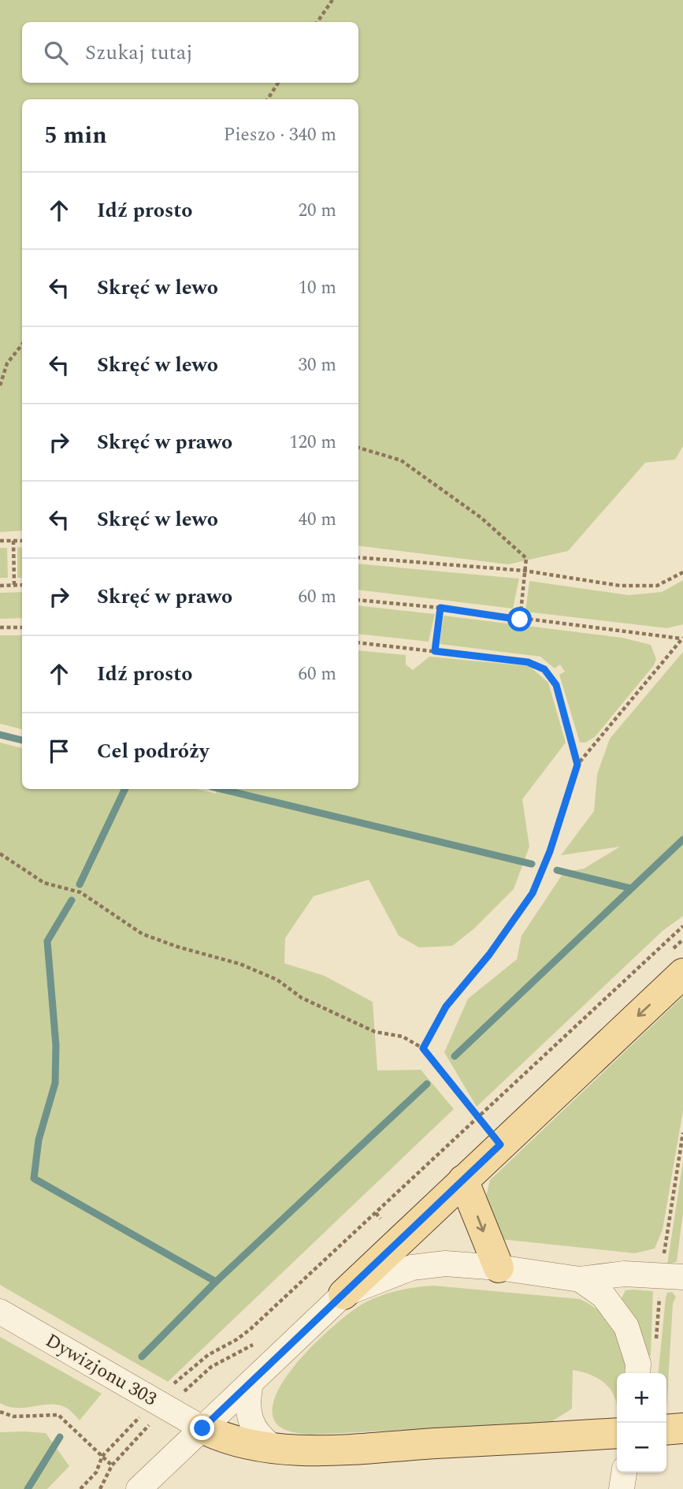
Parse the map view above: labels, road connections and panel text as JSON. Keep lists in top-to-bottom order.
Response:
{
  "streets": {
    "street": ["Dywizjonu 303"]
  },
  "page": {
    "search": "Szukaj tutaj",
    "heading": ["5 min", "Pieszo · 340 m"],
    "list": [
      ["Idź prosto", "20 m"],
      ["Skręć w lewo", "10 m"],
      ["Skręć w lewo", "30 m"],
      ["Skręć w prawo", "120 m"],
      ["Skręć w lewo", "40 m"],
      ["Skręć w prawo", "60 m"],
      ["Idź prosto", "60 m"],
      "Cel podróży"
    ],
    "map_buttons": ["+", "−"]
  }
}
